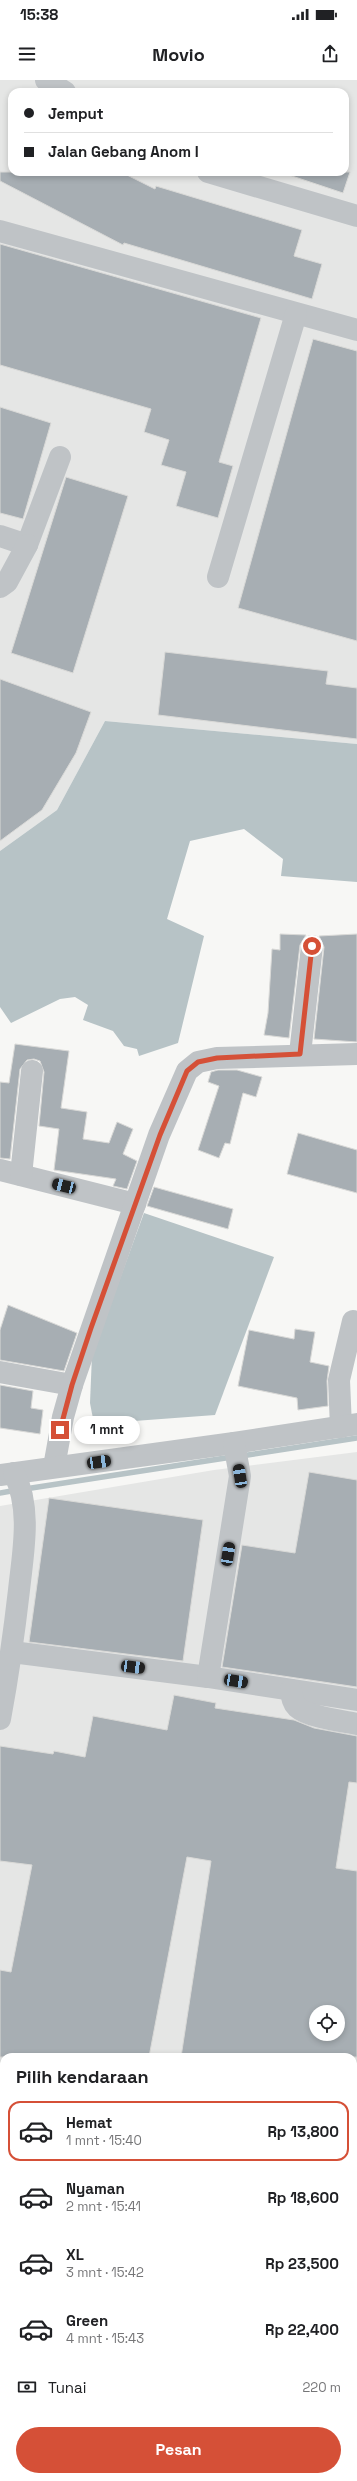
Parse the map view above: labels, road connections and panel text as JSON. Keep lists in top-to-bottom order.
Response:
{
  "page": {
    "status": "15:38",
    "header": "Movio",
    "banner": ["Jemput", "Jalan Gebang Anom I"],
    "bubble": "1 mnt",
    "heading": "Pilih kendaraan",
    "list": [
      {
        "name": "Hemat",
        "note": "1 mnt · 15:40",
        "value": "Rp 13,800"
      },
      {
        "name": "Nyaman",
        "note": "2 mnt · 15:41",
        "value": "Rp 18,600"
      },
      {
        "name": "XL",
        "note": "3 mnt · 15:42",
        "value": "Rp 23,500"
      },
      {
        "name": "Green",
        "note": "4 mnt · 15:43",
        "value": "Rp 22,400"
      }
    ],
    "pay": ["Tunai", "220 m"],
    "buttons": "Pesan"
  }
}
